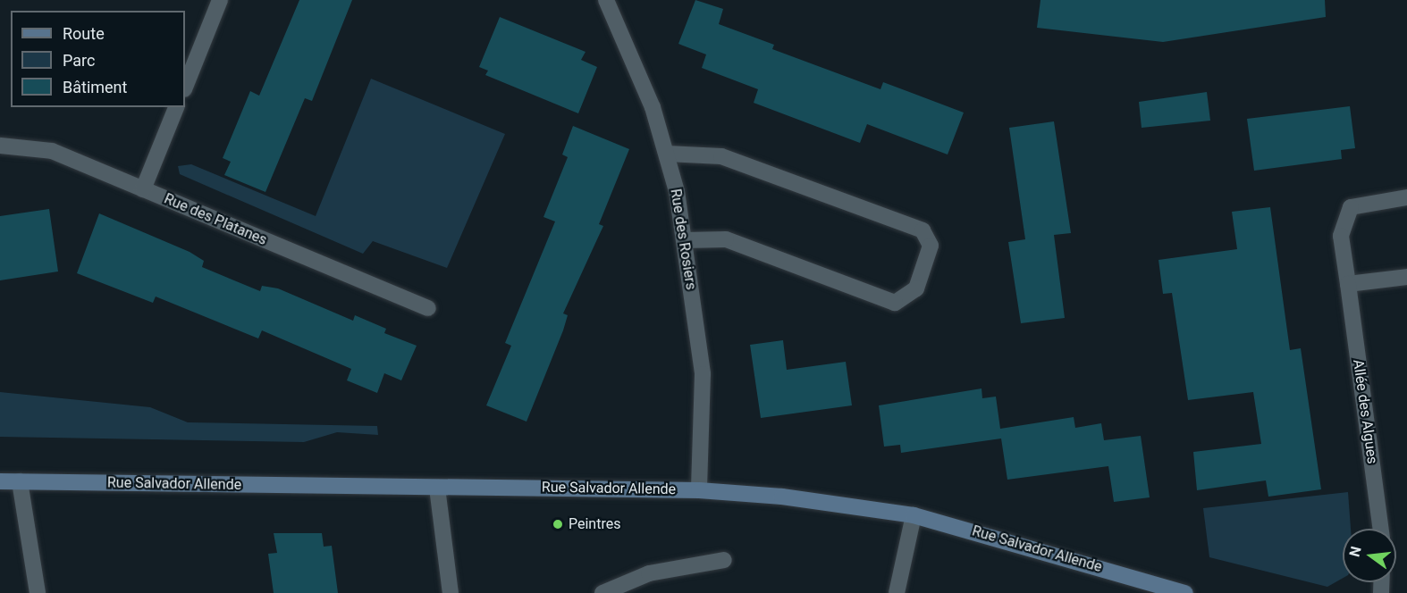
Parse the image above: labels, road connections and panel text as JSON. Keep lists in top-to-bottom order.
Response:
{
  "streets": {
    "street": [
      "Rue des Platanes",
      "Rue des Rosiers",
      "Allée des Algues",
      "Rue Salvador Allende"
    ]
  },
  "crossings": [
    ["Rue des Rosiers", "Rue Salvador Allende"]
  ],
  "places": ["Peintres"],
  "legend": ["Route", "Parc", "Bâtiment"],
  "north": "left"
}
